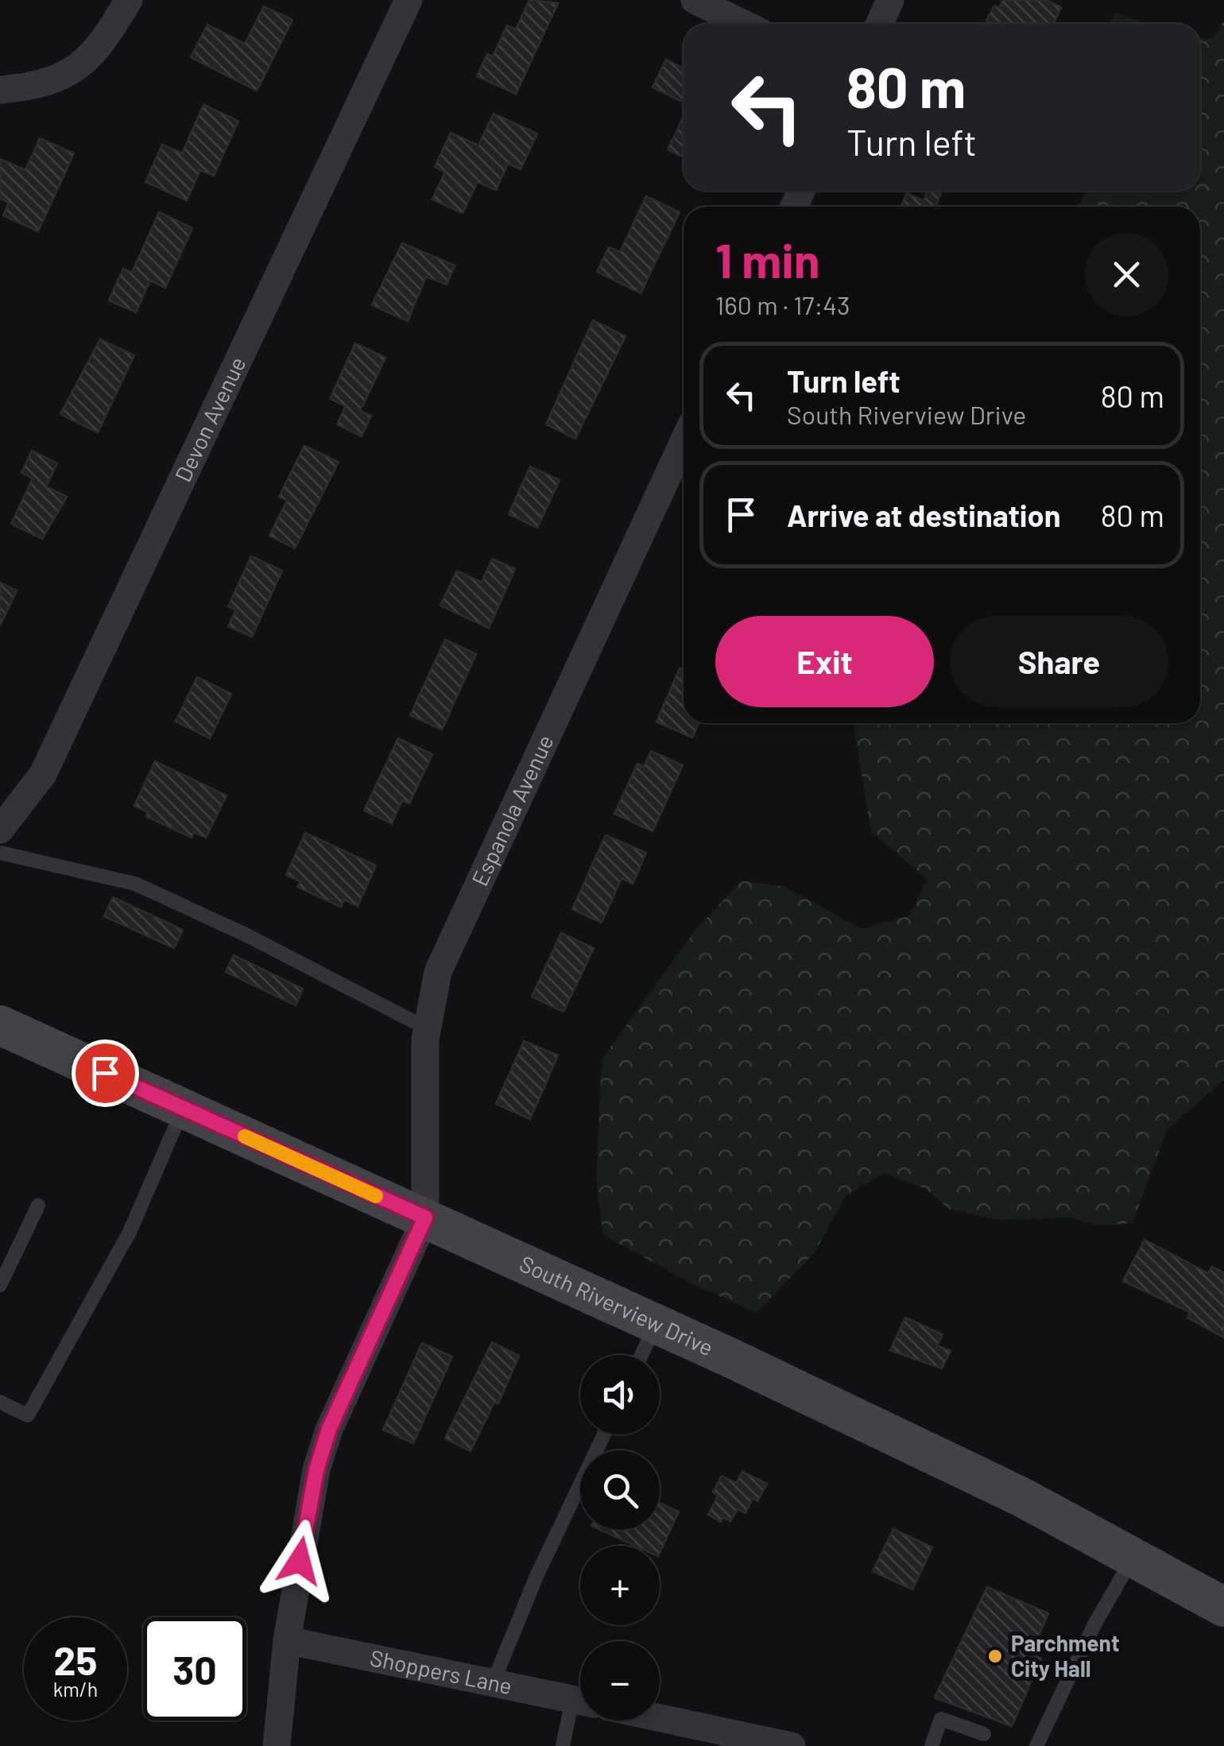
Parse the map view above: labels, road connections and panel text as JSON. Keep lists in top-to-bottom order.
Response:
{
  "streets": {
    "street": [
      "Devon Avenue",
      "Espanola Avenue",
      "South Riverview Drive",
      "Shoppers Lane"
    ]
  },
  "crossings": [
    ["Espanola Avenue", "South Riverview Drive"]
  ],
  "places": ["Parchment City Hall"],
  "page": {
    "turn": ["80 m", "Turn left"],
    "heading": ["1 min", "160 m · 17:43"],
    "list": [
      {
        "name": "Turn left",
        "note": "South Riverview Drive",
        "value": "80 m"
      },
      {
        "name": "Arrive at destination",
        "value": "80 m"
      }
    ],
    "buttons": ["Exit", "Share"],
    "map_buttons": ["+", "−"],
    "speed": "25 km/h",
    "limit": "30"
  }
}
